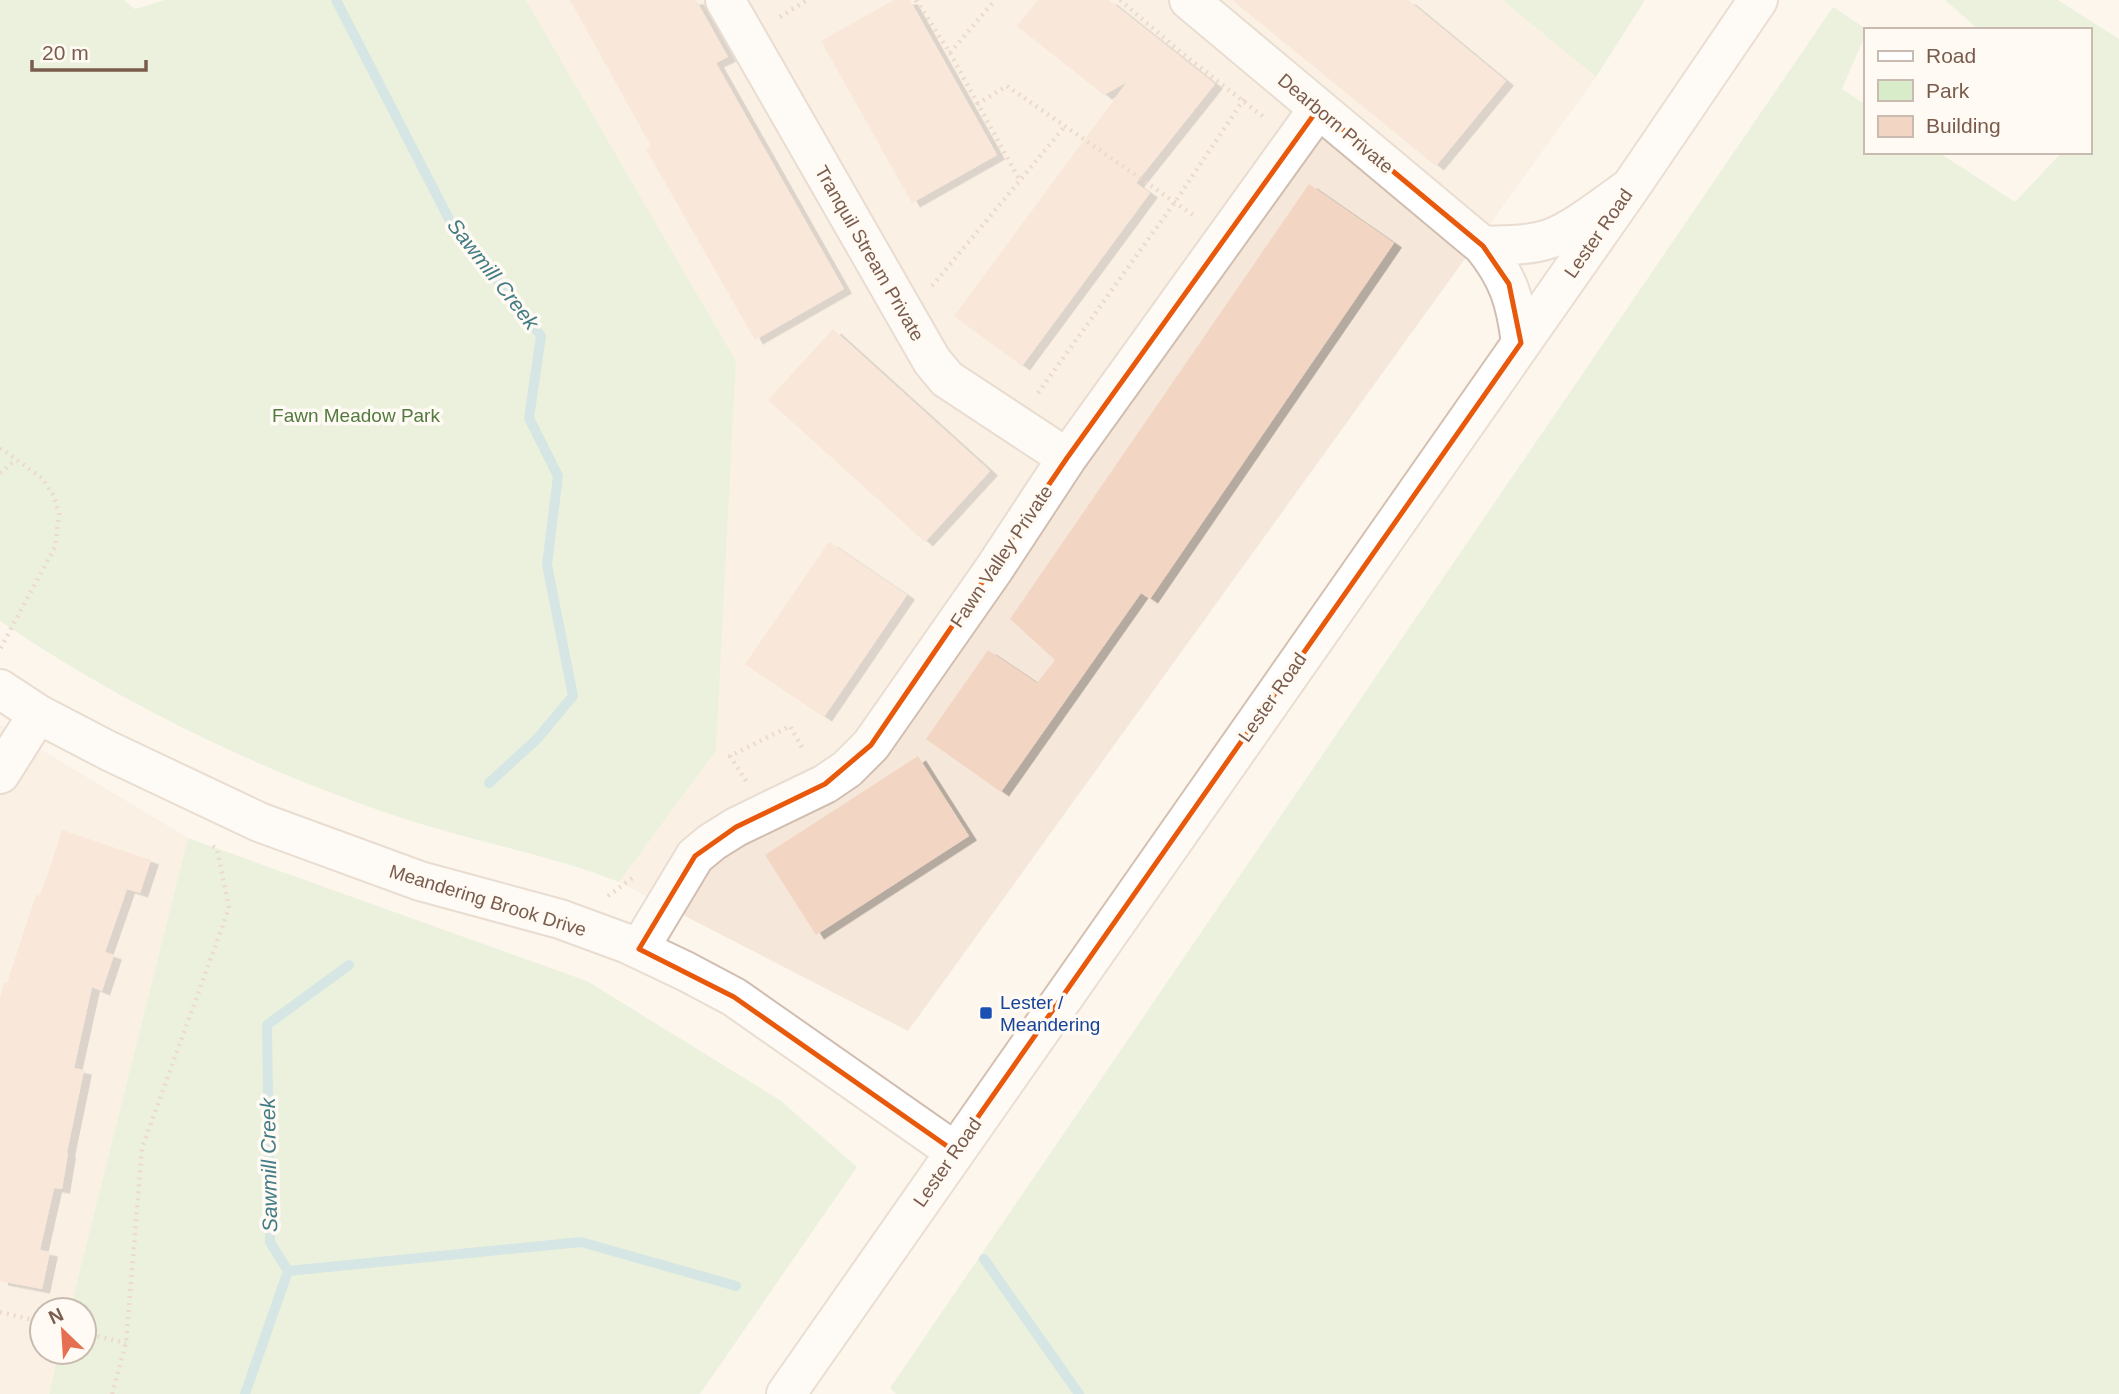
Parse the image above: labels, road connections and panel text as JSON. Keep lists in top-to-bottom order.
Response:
{
  "streets": {
    "street": [
      "Dearborn Private",
      "Lester Road",
      "Tranquil Stream Private",
      "Fawn Valley Private",
      "Meandering Brook Drive"
    ]
  },
  "crossings": [
    ["Dearborn Private", "Lester Road"],
    ["Dearborn Private", "Fawn Valley Private"],
    ["Lester Road", "Meandering Brook Drive"],
    ["Tranquil Stream Private", "Fawn Valley Private"],
    ["Fawn Valley Private", "Meandering Brook Drive"]
  ],
  "water": ["Sawmill Creek"],
  "parks": ["Fawn Meadow Park"],
  "places": {
    "transit": ["Lester / Meandering"]
  },
  "legend": ["Road", "Park", "Building"],
  "scale_bar": "20 m",
  "north": "top left"
}
